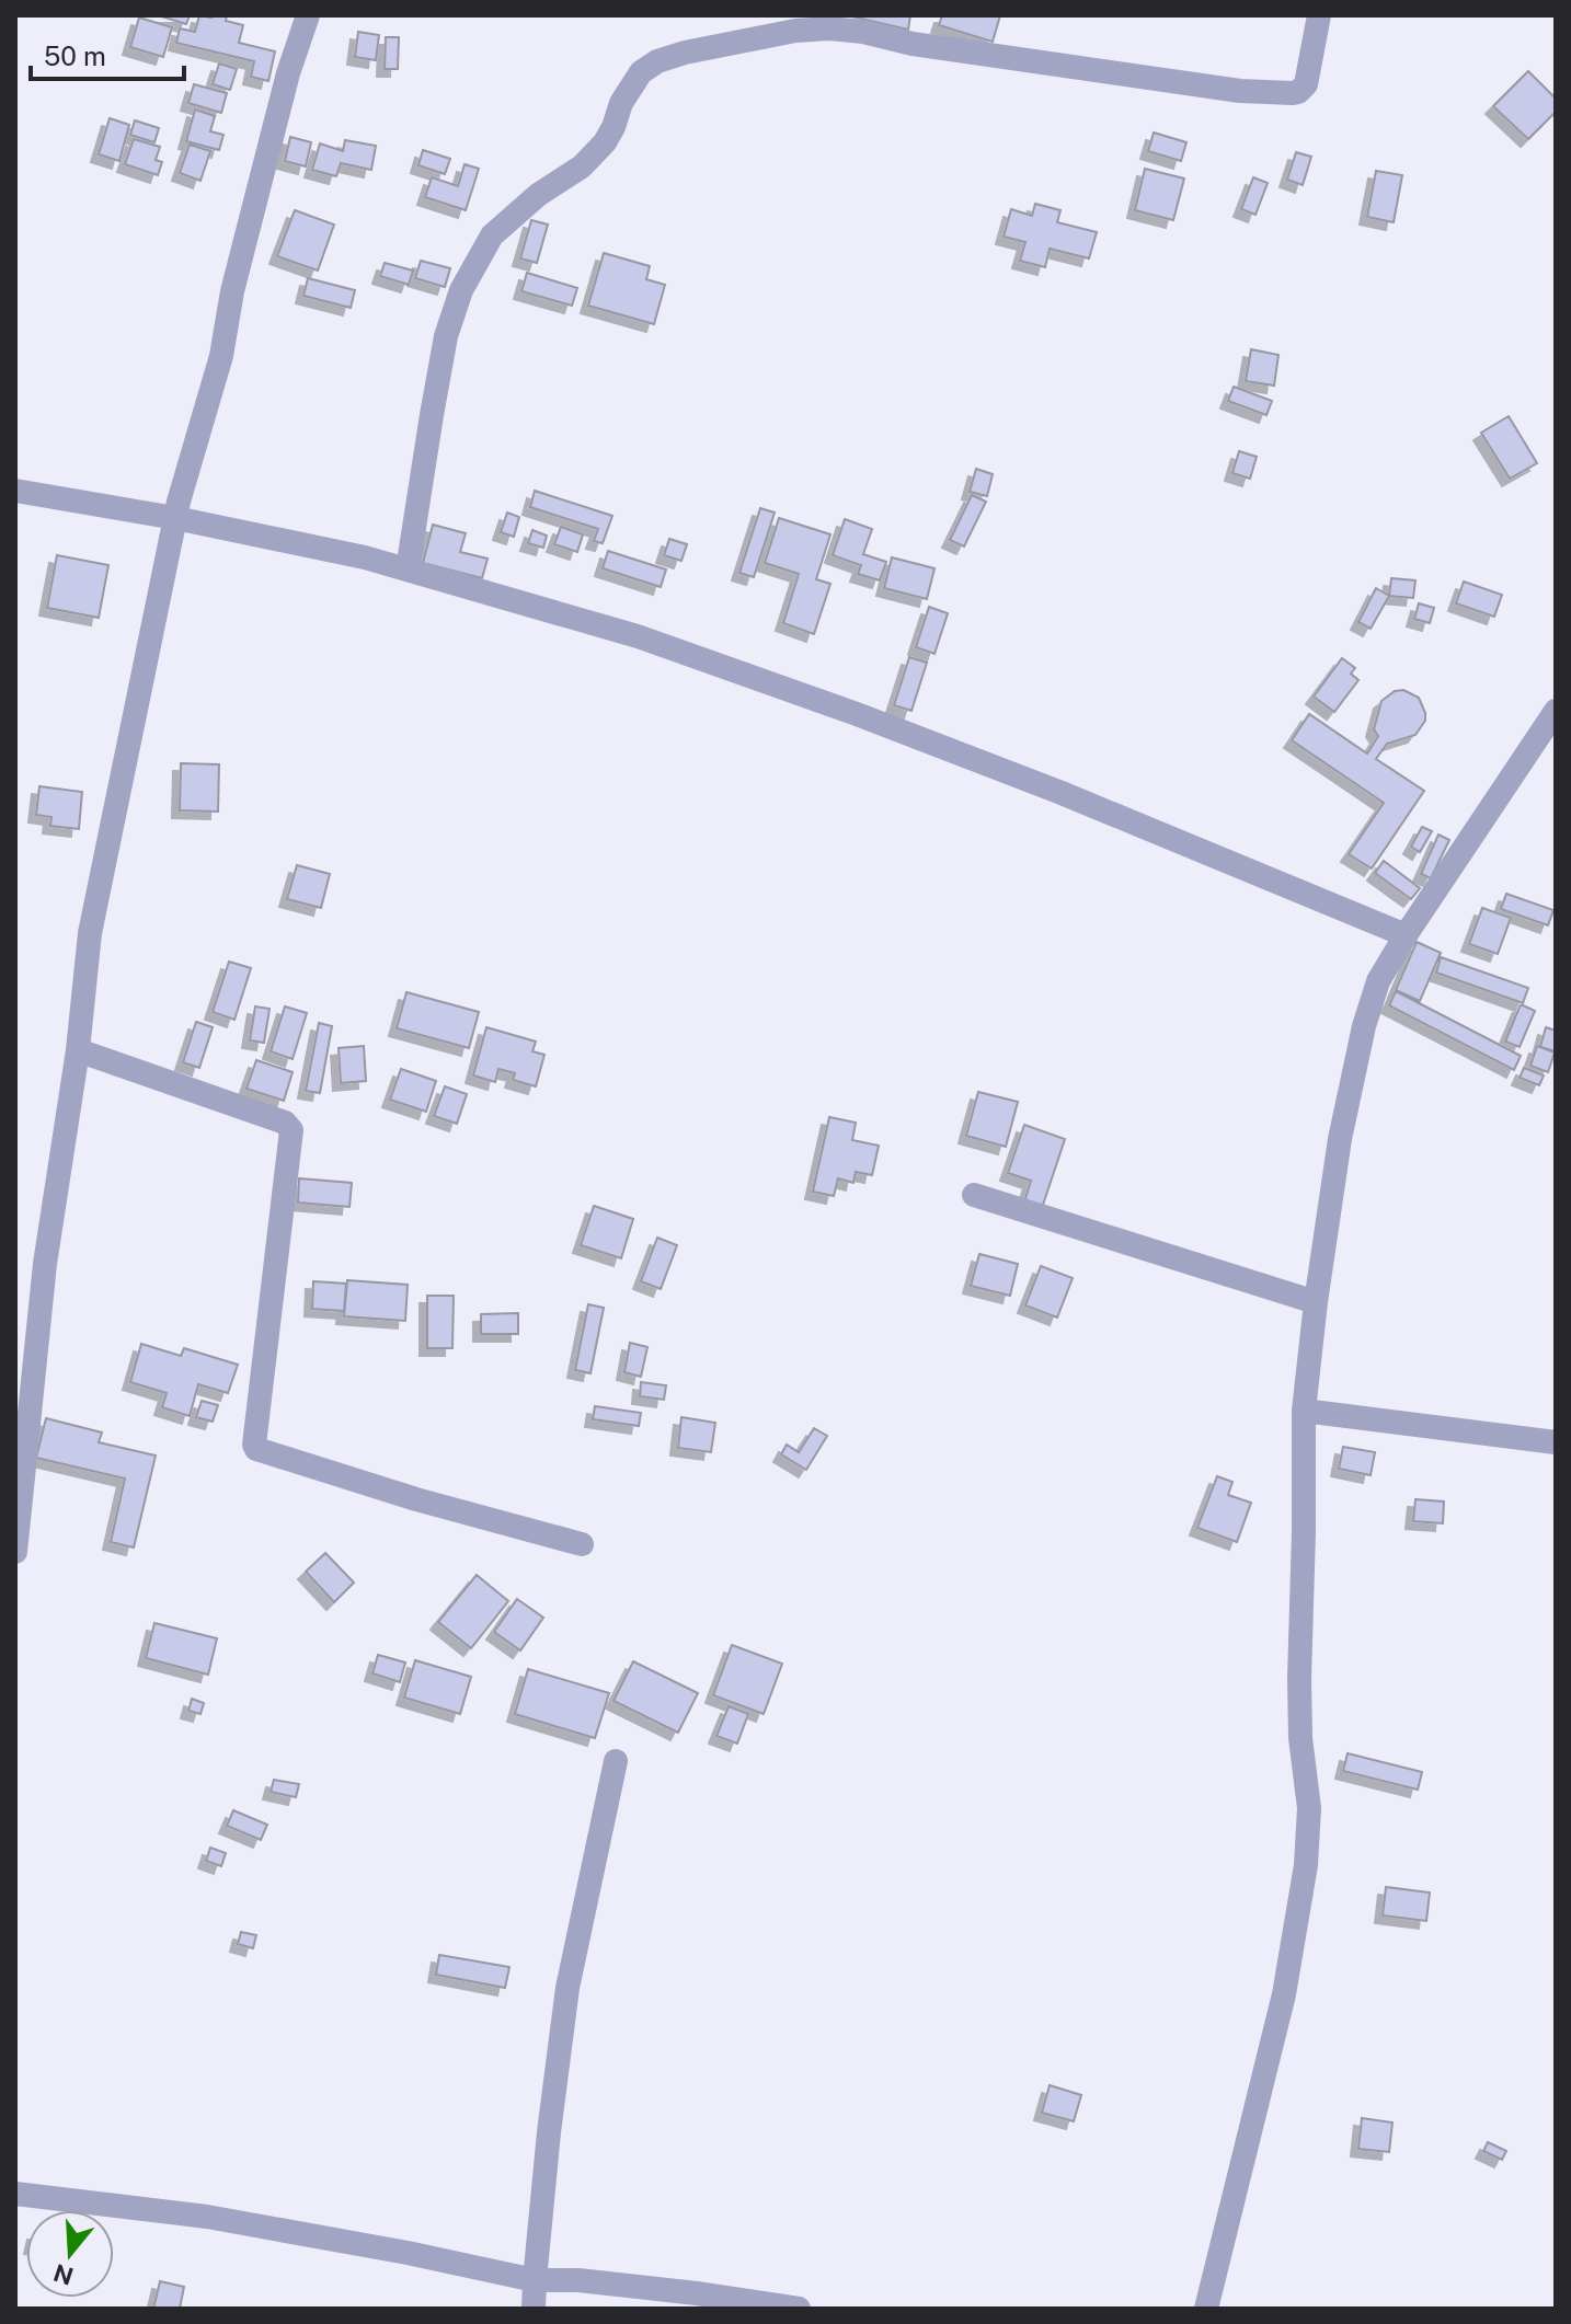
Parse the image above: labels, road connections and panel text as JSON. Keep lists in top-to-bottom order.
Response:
{
  "scale_bar": "50 m",
  "north": "bottom"
}
